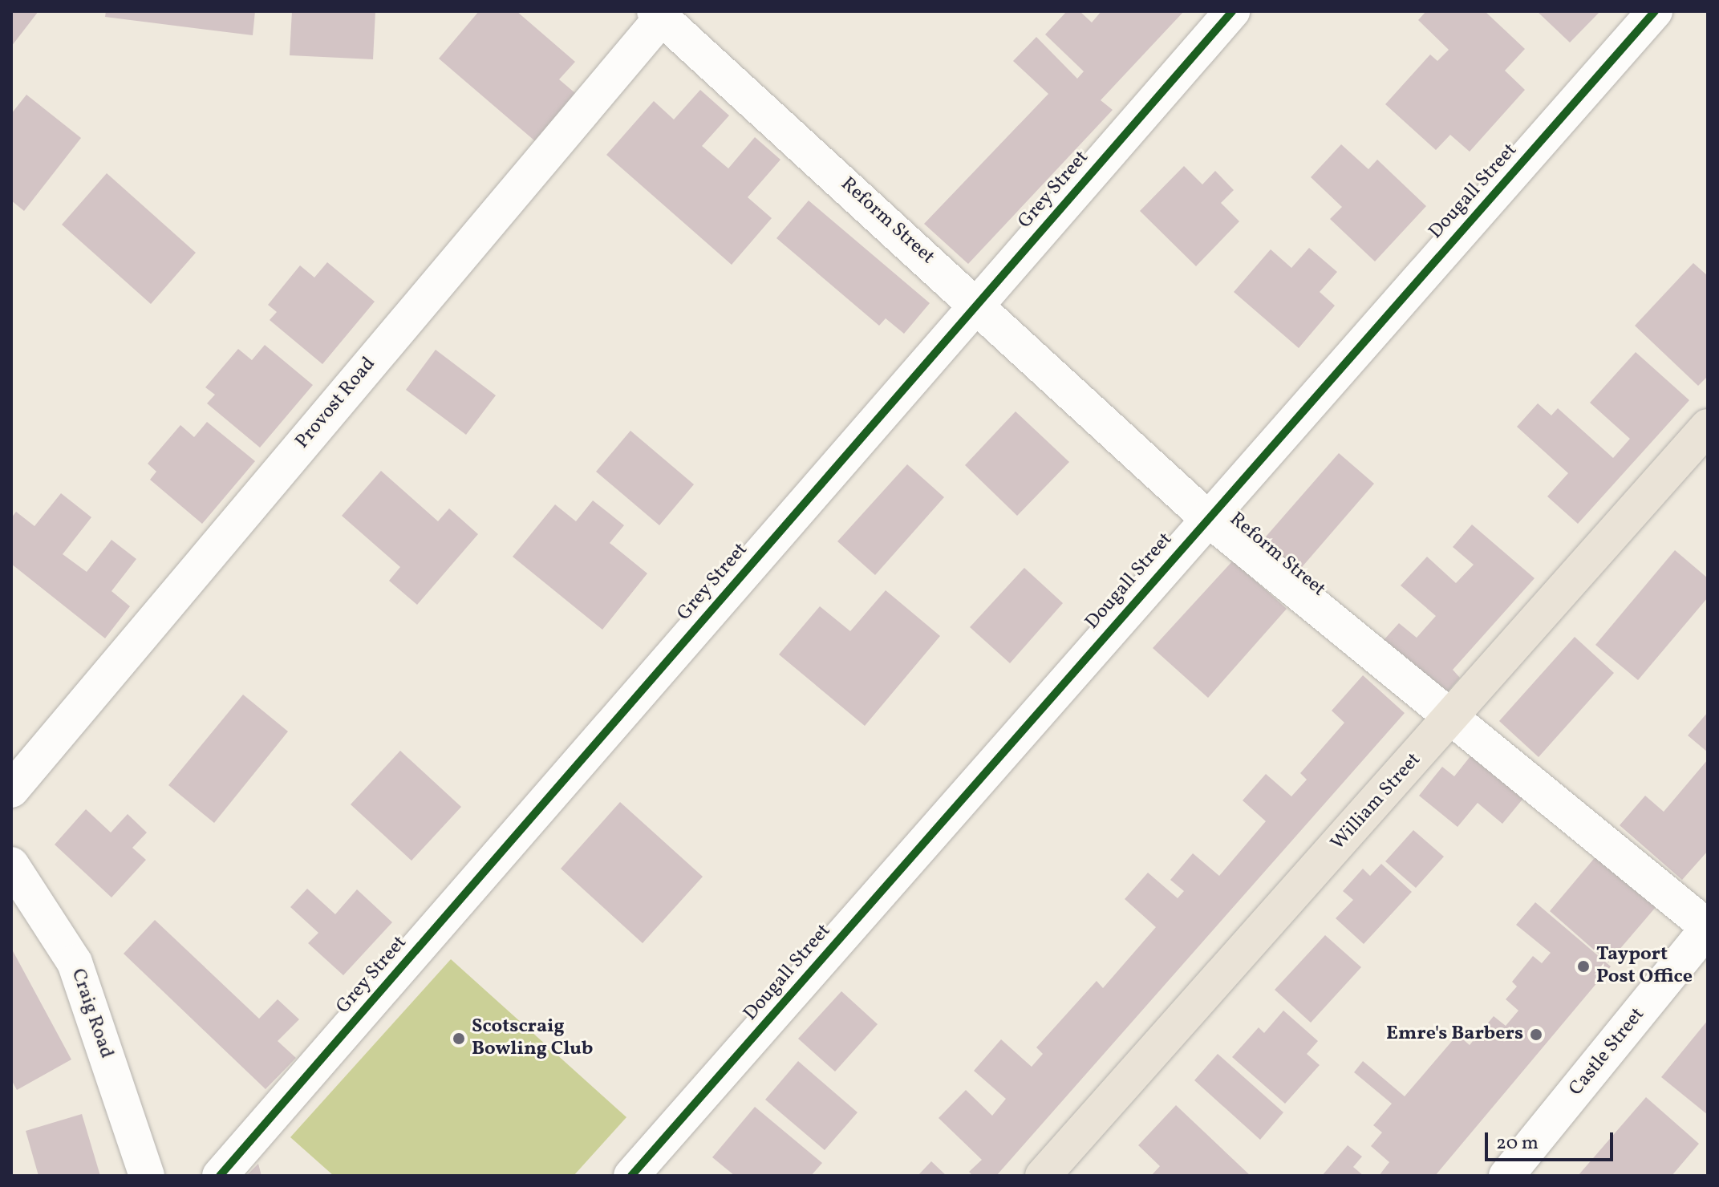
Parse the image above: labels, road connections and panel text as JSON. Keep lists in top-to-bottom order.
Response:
{
  "streets": {
    "main road": ["William Street"],
    "street": [
      "Grey Street",
      "Dougall Street",
      "Reform Street",
      "Provost Road",
      "Craig Road",
      "Castle Street"
    ]
  },
  "crossings": [
    ["Grey Street", "Reform Street"],
    ["Dougall Street", "Reform Street"],
    ["Reform Street", "Provost Road"],
    ["Reform Street", "William Street"],
    ["Reform Street", "Castle Street"]
  ],
  "places": ["Tayport Post Office", "Emre's Barbers", "Scotscraig Bowling Club"],
  "scale_bar": "20 m"
}
